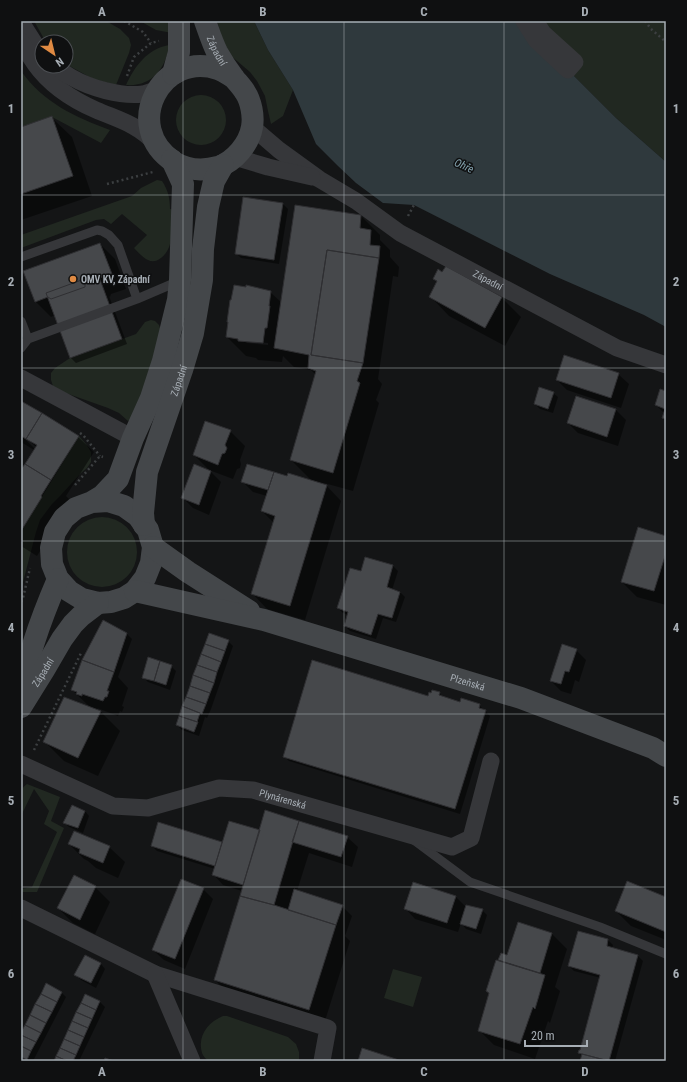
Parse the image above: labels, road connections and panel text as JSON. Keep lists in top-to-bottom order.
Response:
{
  "streets": {
    "street": ["Západní", "Plzeňská", "Plynárenská"]
  },
  "crossings": [
    ["Západní", "Plzeňská"]
  ],
  "water": ["Ohře"],
  "places": ["OMV KV, Západní"],
  "scale_bar": "20 m",
  "north": "bottom right",
  "grid": {
    "columns": [
      "A",
      "B",
      "C",
      "D"
    ],
    "rows": [
      "1",
      "2",
      "3",
      "4",
      "5",
      "6"
    ]
  }
}
